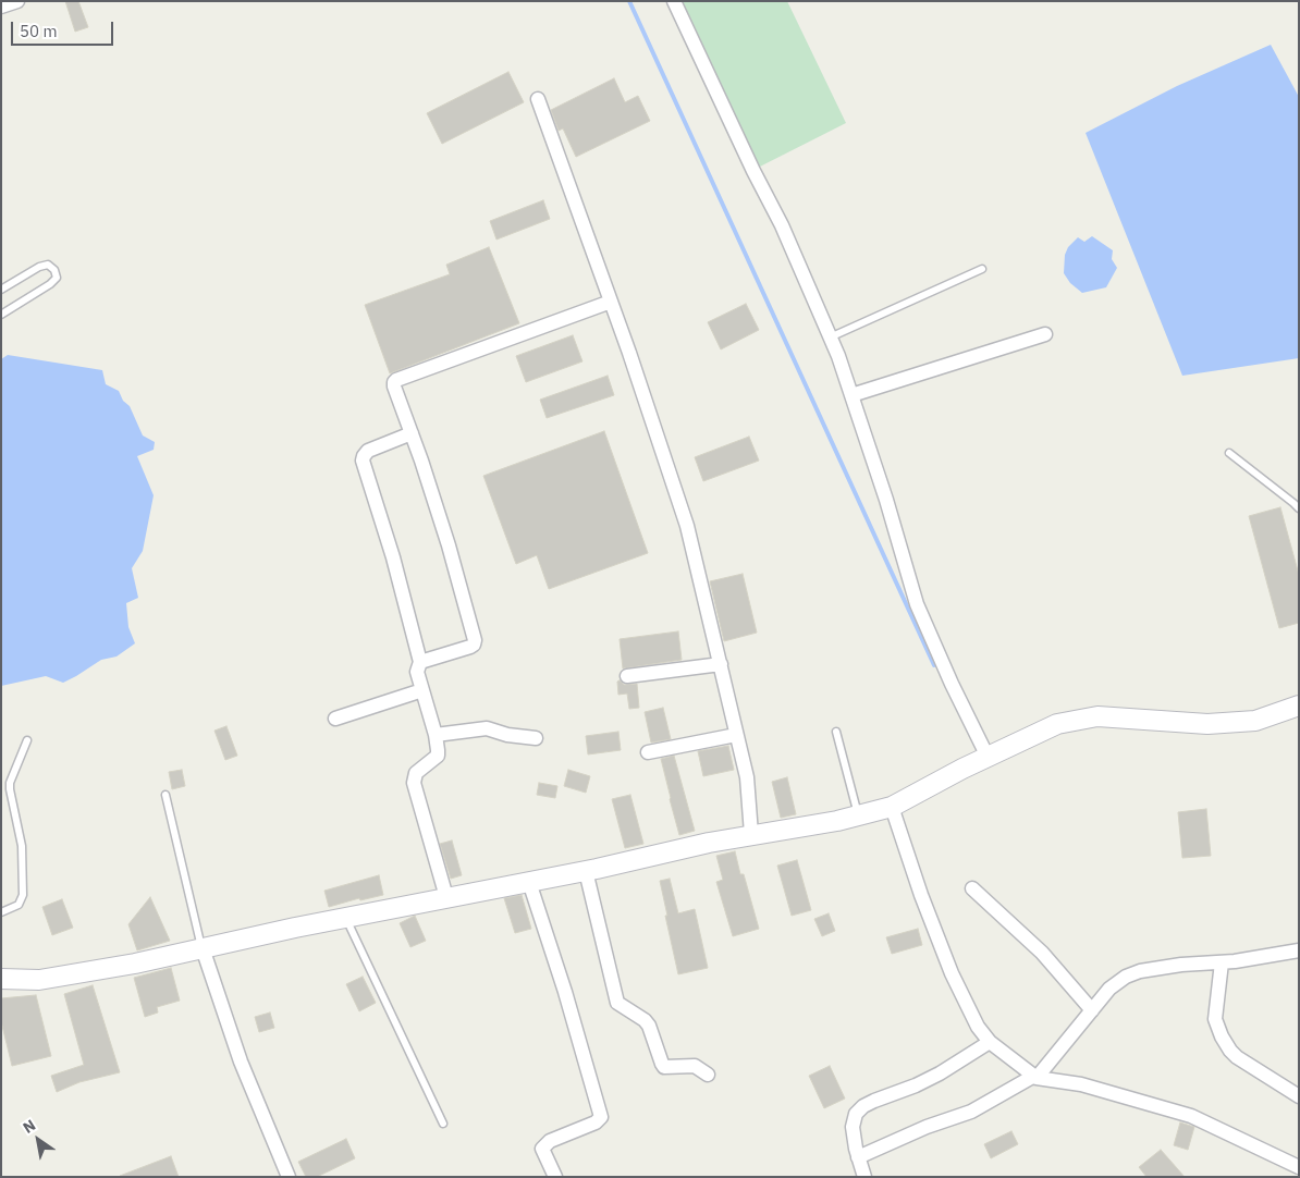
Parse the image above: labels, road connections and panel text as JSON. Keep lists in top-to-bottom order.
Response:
{
  "scale_bar": "50 m",
  "north": "top left"
}
